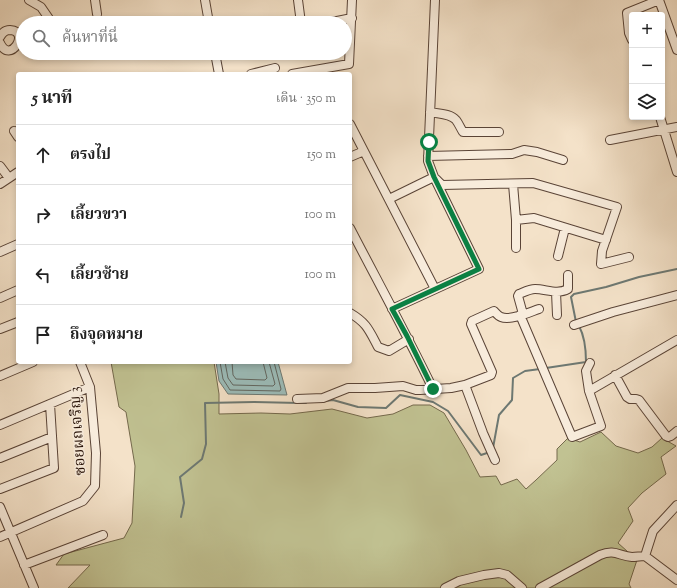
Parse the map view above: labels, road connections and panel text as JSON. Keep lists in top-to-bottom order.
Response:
{
  "streets": {
    "street": ["ซอยผถเจริญ 3"]
  },
  "page": {
    "map_buttons": ["+", "−"],
    "search": "ค้นหาที่นี่",
    "heading": ["5 นาที", "เดิน · 350 m"],
    "list": [
      ["ตรงไป", "150 m"],
      ["เลี้ยวขวา", "100 m"],
      ["เลี้ยวซ้าย", "100 m"],
      "ถึงจุดหมาย"
    ]
  }
}
